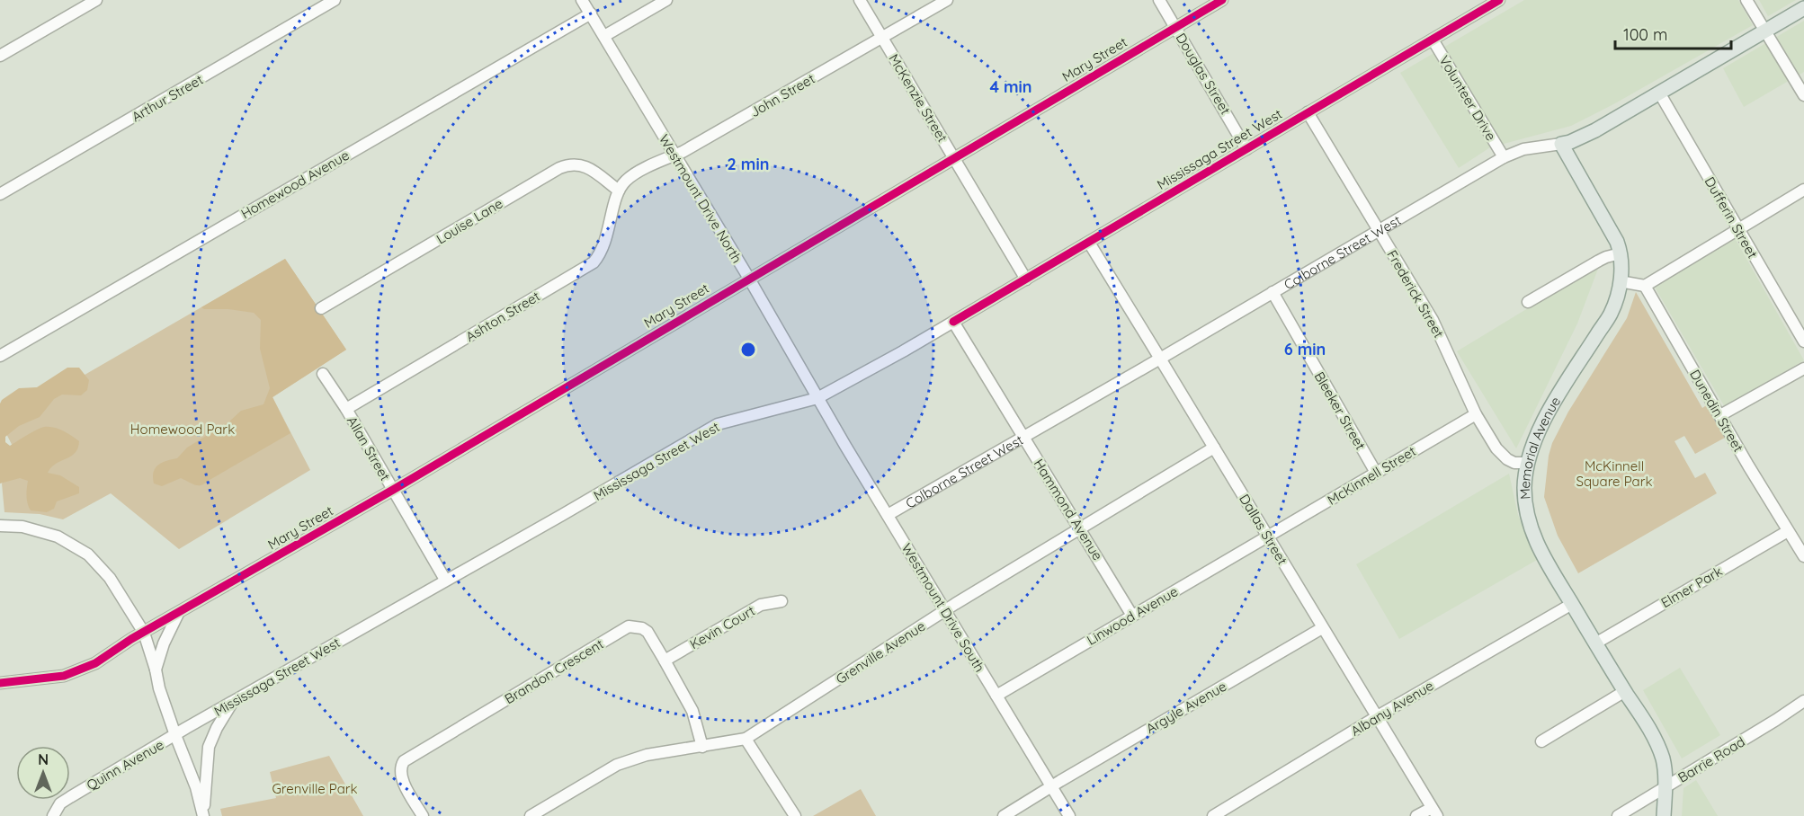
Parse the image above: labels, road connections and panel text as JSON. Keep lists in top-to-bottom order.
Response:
{
  "streets": {
    "main road": ["Colborne Street West", "Memorial Avenue"],
    "street": [
      "Mary Street",
      "Douglas Street",
      "John Street",
      "Arthur Street",
      "McKenzie Street",
      "Volunteer Drive",
      "Mississaga Street West",
      "Homewood Avenue",
      "Westmount Drive North",
      "Dufferin Street",
      "Louise Lane",
      "Frederick Street",
      "Ashton Street",
      "Bleeker Street",
      "Dunedin Street",
      "Allan Street",
      "McKinnell Street",
      "Hammond Avenue",
      "Dallas Street",
      "Elmer Park",
      "Westmount Drive South",
      "Linwood Avenue",
      "Kevin Court",
      "Grenville Avenue",
      "Brandon Crescent",
      "Argyle Avenue",
      "Albany Avenue",
      "Barrie Road",
      "Quinn Avenue"
    ]
  },
  "crossings": [
    ["Mary Street", "Douglas Street"],
    ["Mary Street", "McKenzie Street"],
    ["Mary Street", "Westmount Drive North"],
    ["Mary Street", "Allan Street"],
    ["Douglas Street", "Mississaga Street West"],
    ["John Street", "McKenzie Street"],
    ["John Street", "Westmount Drive North"],
    ["John Street", "Louise Lane"],
    ["John Street", "Ashton Street"],
    ["McKenzie Street", "Mississaga Street West"],
    ["Volunteer Drive", "Mississaga Street West"],
    ["Volunteer Drive", "Colborne Street West"],
    ["Mississaga Street West", "Westmount Drive North"],
    ["Mississaga Street West", "Frederick Street"],
    ["Mississaga Street West", "Allan Street"],
    ["Mississaga Street West", "Hammond Avenue"],
    ["Mississaga Street West", "Dallas Street"],
    ["Mississaga Street West", "Westmount Drive South"],
    ["Mississaga Street West", "Quinn Avenue"],
    ["Homewood Avenue", "Westmount Drive North"],
    ["Westmount Drive North", "Westmount Drive South"],
    ["Dufferin Street", "Colborne Street West"],
    ["Louise Lane", "Ashton Street"],
    ["Colborne Street West", "Frederick Street"],
    ["Colborne Street West", "Bleeker Street"],
    ["Colborne Street West", "Memorial Avenue"],
    ["Colborne Street West", "Hammond Avenue"],
    ["Colborne Street West", "Dallas Street"],
    ["Colborne Street West", "Westmount Drive South"],
    ["Frederick Street", "Memorial Avenue"],
    ["Frederick Street", "McKinnell Street"],
    ["Ashton Street", "Allan Street"],
    ["Bleeker Street", "McKinnell Street"],
    ["Dunedin Street", "Elmer Park"],
    ["Memorial Avenue", "Elmer Park"],
    ["Memorial Avenue", "Albany Avenue"],
    ["Memorial Avenue", "Barrie Road"],
    ["McKinnell Street", "Dallas Street"],
    ["McKinnell Street", "Linwood Avenue"],
    ["Hammond Avenue", "Linwood Avenue"],
    ["Hammond Avenue", "Grenville Avenue"],
    ["Dallas Street", "Linwood Avenue"],
    ["Dallas Street", "Grenville Avenue"],
    ["Dallas Street", "Argyle Avenue"],
    ["Dallas Street", "Albany Avenue"],
    ["Westmount Drive South", "Linwood Avenue"],
    ["Westmount Drive South", "Grenville Avenue"],
    ["Westmount Drive South", "Argyle Avenue"],
    ["Kevin Court", "Brandon Crescent"],
    ["Grenville Avenue", "Brandon Crescent"]
  ],
  "parks": ["Homewood Park", "McKinnell Square Park", "Grenville Park"],
  "scale_bar": "100 m",
  "north": "top",
  "rings": ["4 min", "2 min", "6 min"]
}
